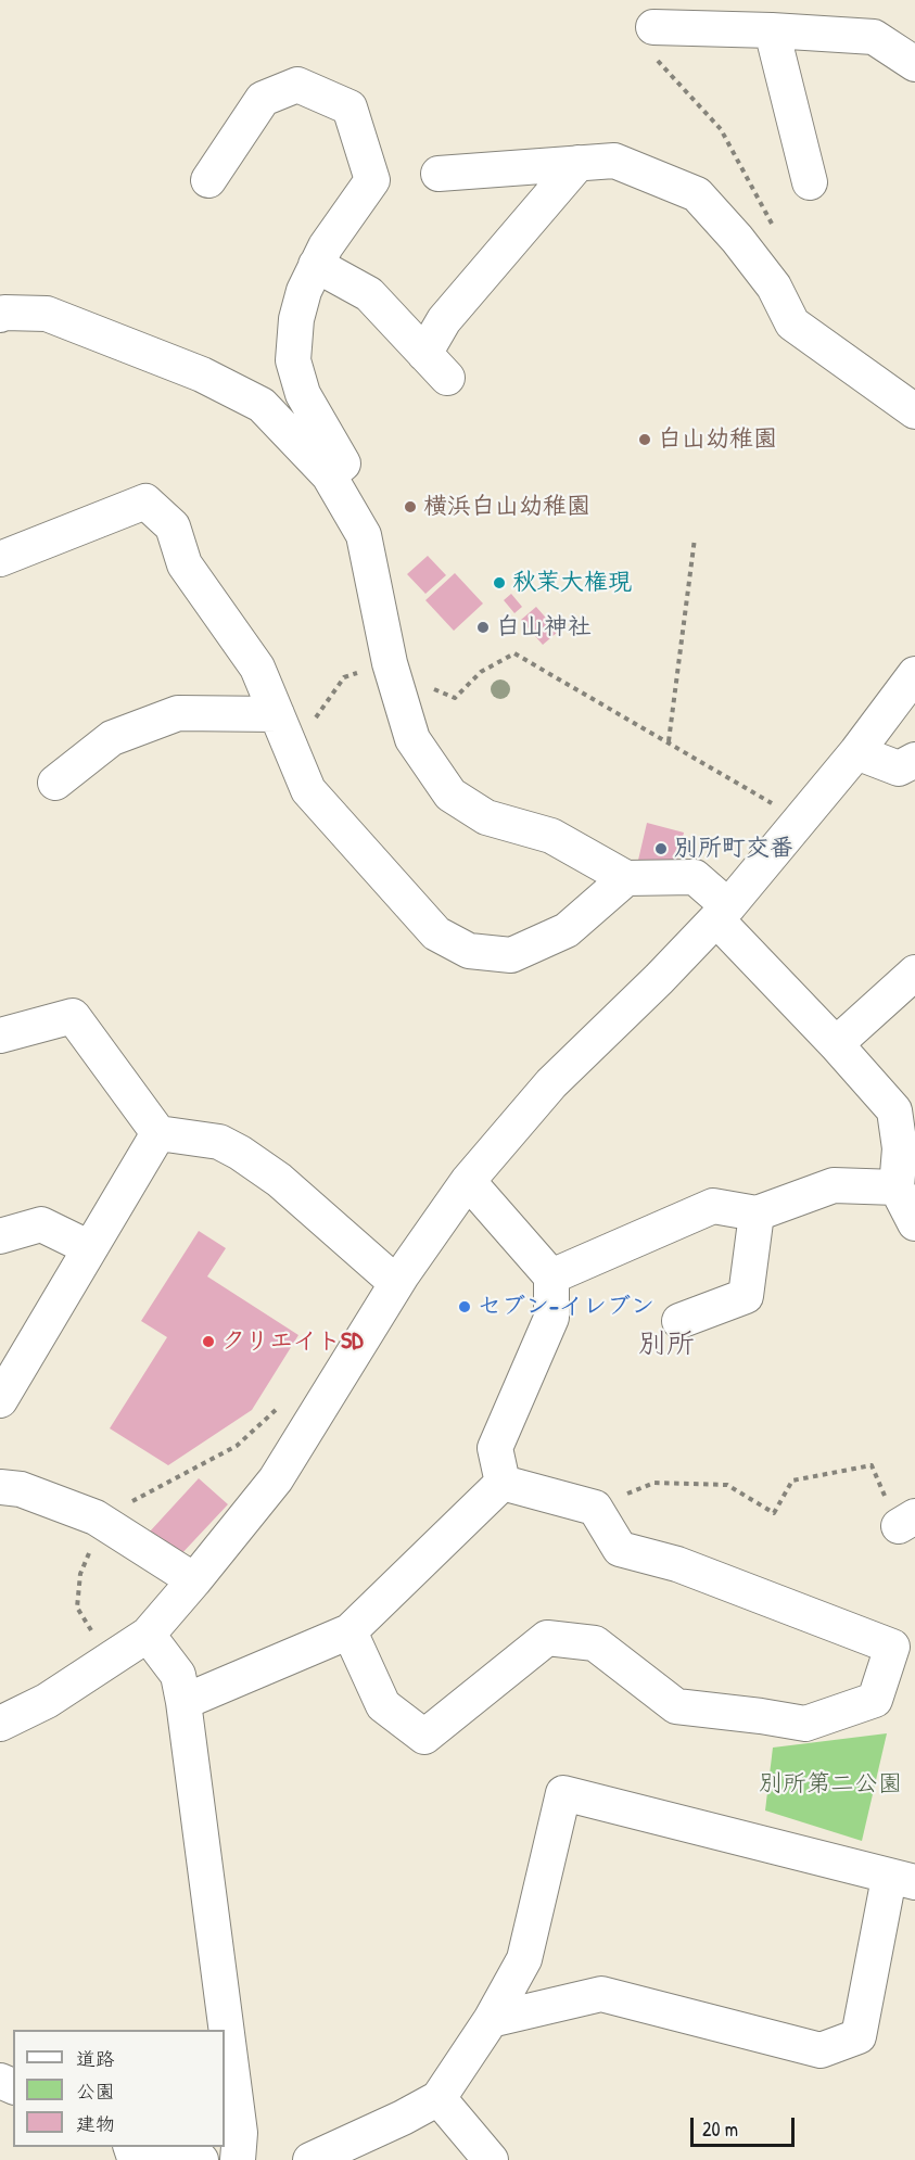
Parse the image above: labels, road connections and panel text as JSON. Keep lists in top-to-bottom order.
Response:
{
  "districts": ["別所"],
  "parks": ["別所第二公園"],
  "places": [
    "白山幼稚園",
    "横浜白山幼稚園",
    "秋茉大権現",
    "白山神社",
    "別所町交番",
    "セブン-イレブン",
    "クリエイトSD"
  ],
  "legend": ["道路", "公園", "建物"],
  "scale_bar": "20 m"
}
